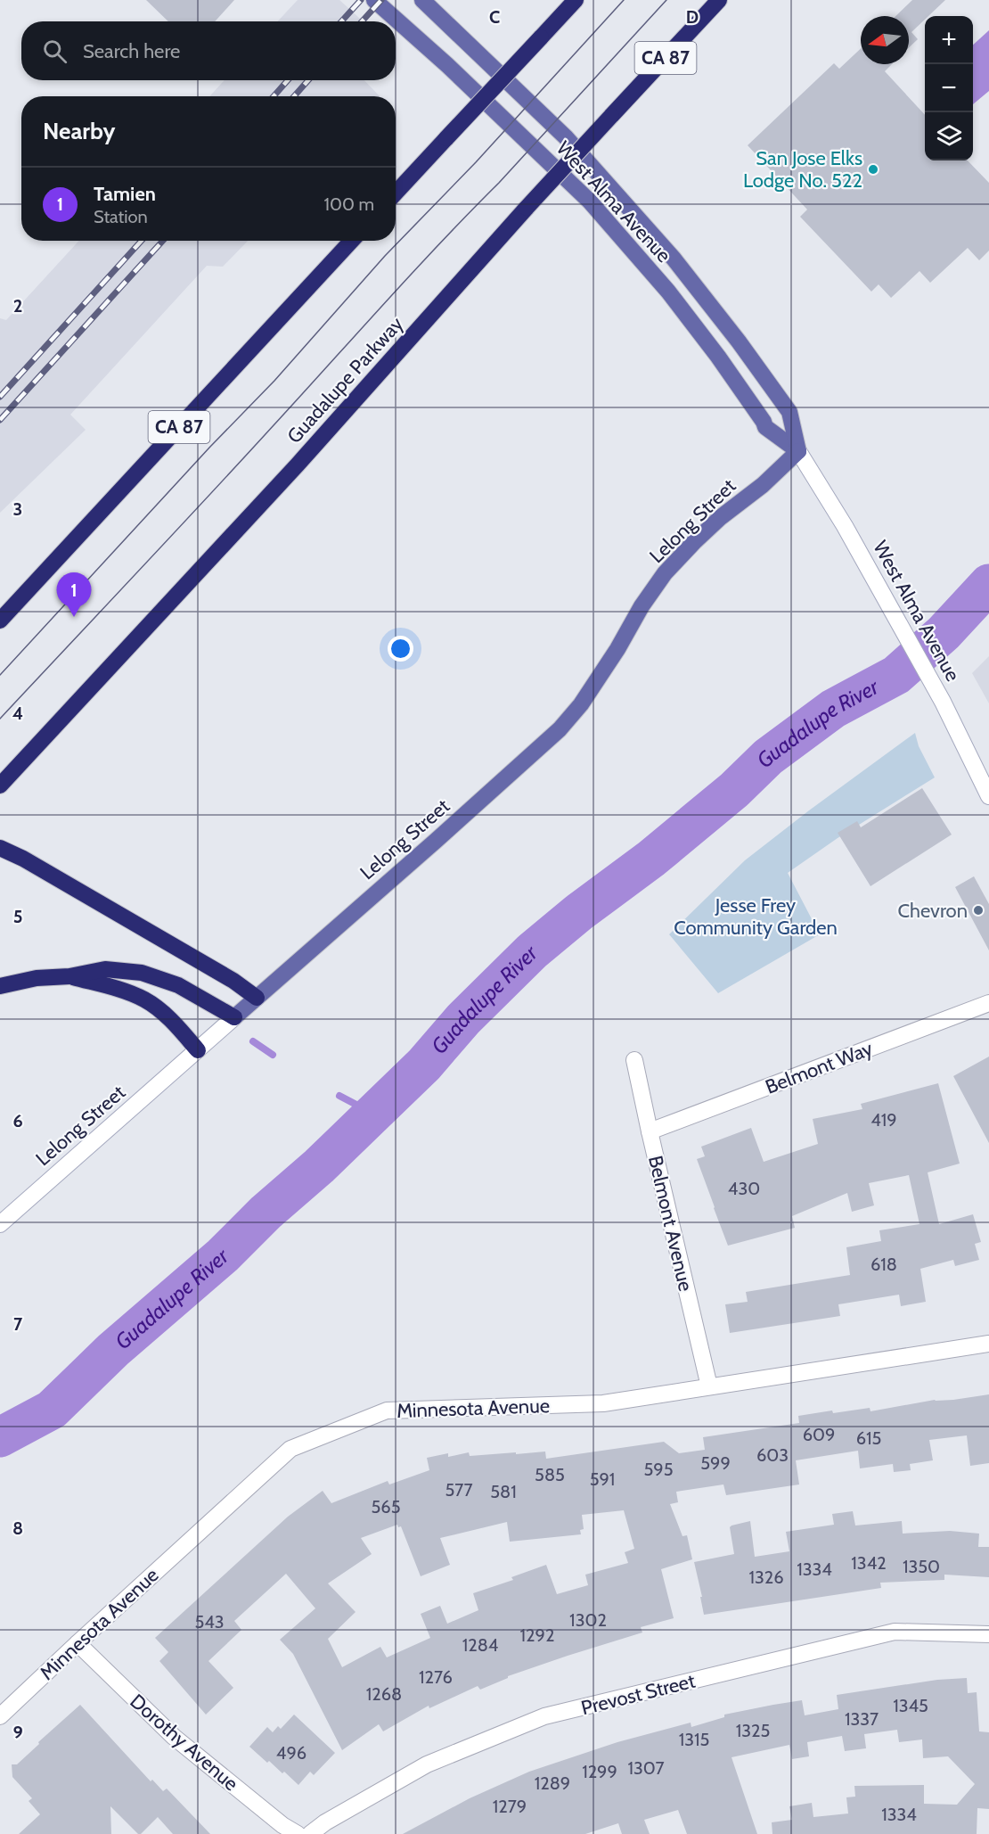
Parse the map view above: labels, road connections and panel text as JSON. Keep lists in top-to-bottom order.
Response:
{
  "streets": {
    "highway": ["CA 87", "Guadalupe Parkway"],
    "main road": ["West Alma Avenue", "Lelong Street"],
    "street": [
      "Belmont Way",
      "Belmont Avenue",
      "Minnesota Avenue",
      "Prevost Street",
      "Dorothy Avenue"
    ]
  },
  "crossings": [
    ["West Alma Avenue", "Lelong Street"],
    ["Belmont Way", "Belmont Avenue"],
    ["Belmont Avenue", "Minnesota Avenue"],
    ["Minnesota Avenue", "Dorothy Avenue"]
  ],
  "water": ["Guadalupe River"],
  "parks": ["Jesse Frey Community Garden"],
  "places": ["San Jose Elks Lodge No. 522", "Chevron"],
  "house_numbers": [
    "419",
    "430",
    "618",
    "609",
    "615",
    "603",
    "599",
    "595",
    "585",
    "591",
    "577",
    "581",
    "565",
    "1342",
    "1350",
    "1334",
    "1326",
    "1302",
    "543",
    "1292",
    "1284",
    "1276",
    "1268",
    "1345",
    "1337",
    "1325",
    "1315",
    "496",
    "1307",
    "1299",
    "1289",
    "1279",
    "1334"
  ],
  "north": "left",
  "page": {
    "map_buttons": ["+", "−"],
    "search": "Search here",
    "heading": "Nearby",
    "list": [
      {
        "mark": "1",
        "name": "Tamien",
        "note": "Station",
        "value": "100 m"
      }
    ],
    "pins": "1"
  },
  "grid": {
    "columns": ["C", "D"],
    "rows": [
      "2",
      "3",
      "4",
      "5",
      "6",
      "7",
      "8",
      "9"
    ]
  }
}
